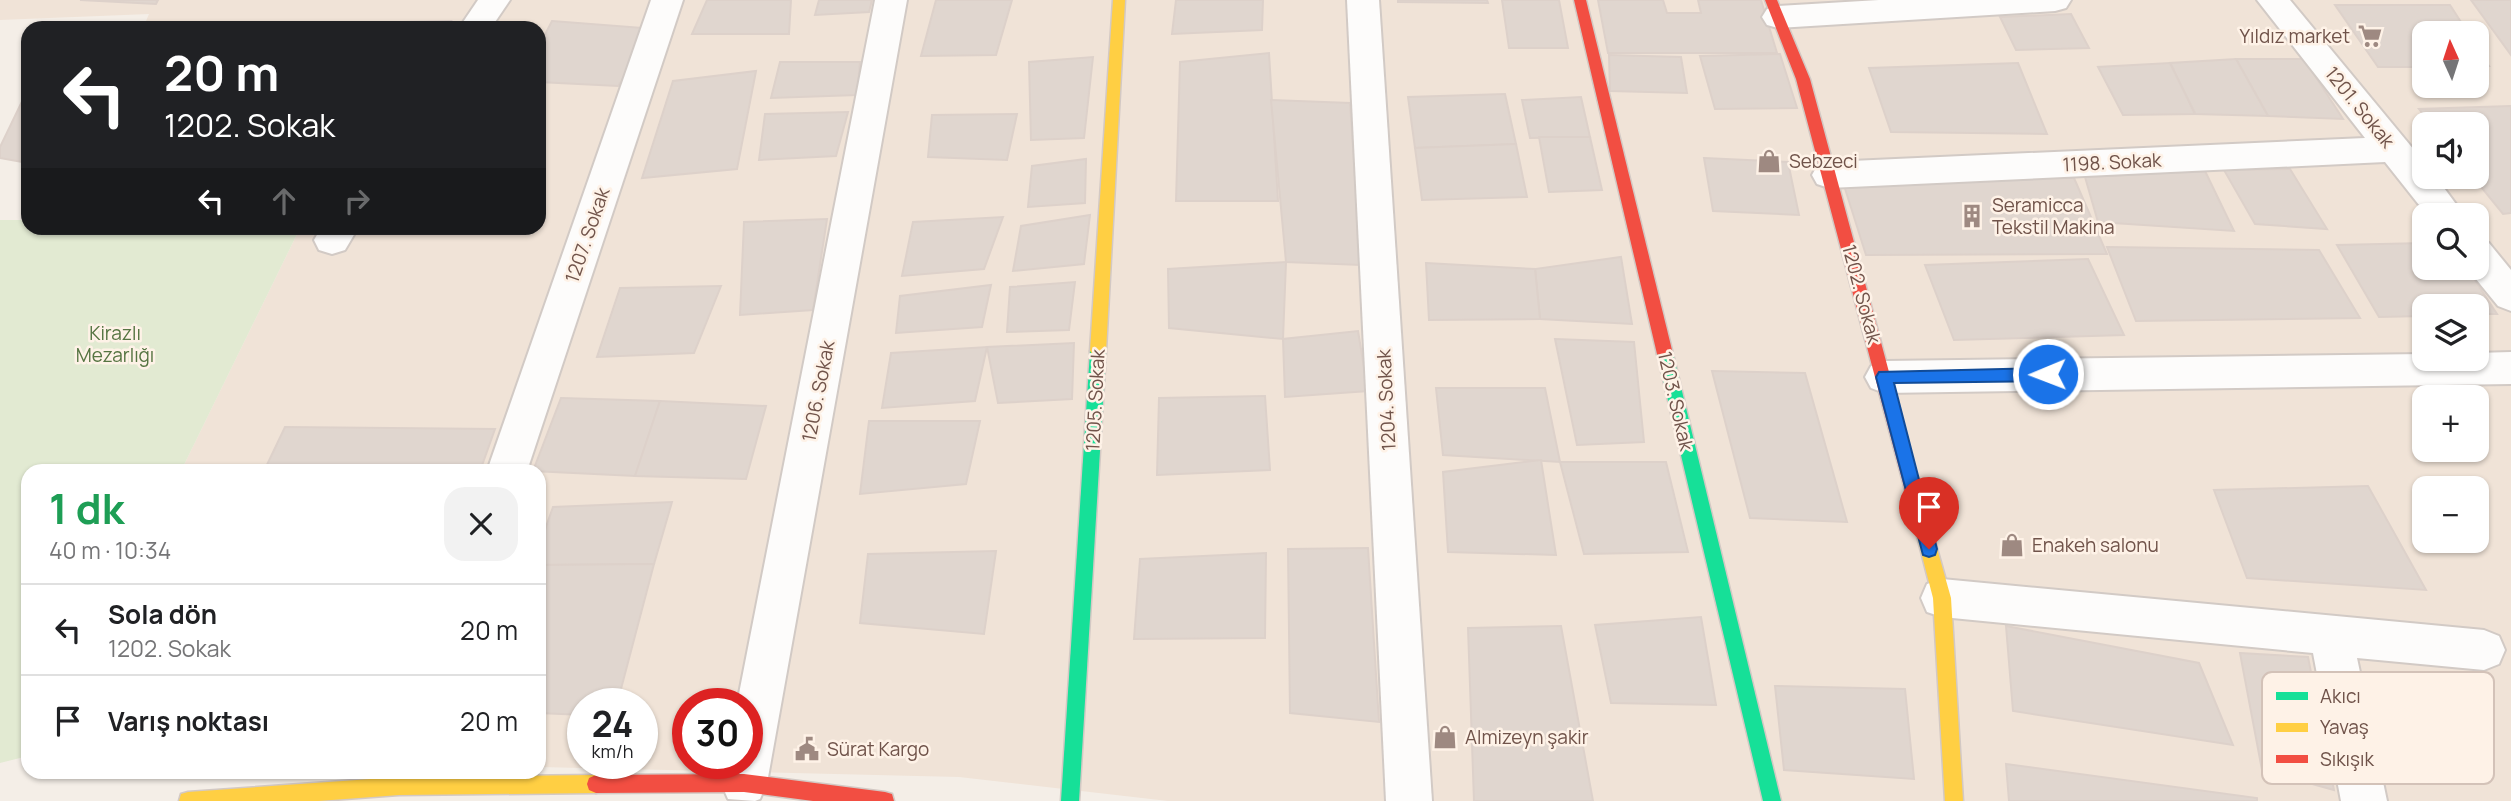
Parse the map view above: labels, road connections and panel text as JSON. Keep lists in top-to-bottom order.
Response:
{
  "streets": {
    "street": [
      "1201. Sokak",
      "1198. Sokak",
      "1207. Sokak",
      "1202. Sokak",
      "1206. Sokak",
      "1205. Sokak",
      "1204. Sokak",
      "1203. Sokak"
    ]
  },
  "crossings": [
    ["1201. Sokak", "1198. Sokak"],
    ["1198. Sokak", "1202. Sokak"]
  ],
  "parks": ["Kirazlı Mezarlığı"],
  "places": {
    "supermarket": ["Yıldız market"],
    "shop": ["Sebzeci", "Enakeh salonu", "Almizeyn şakir"],
    "building": ["Seramicca Tekstil Makina"],
    "public building": ["Sürat Kargo"]
  },
  "legend": ["Akıcı", "Yavaş", "Sıkışık"],
  "north": "top",
  "page": {
    "map_buttons": ["+", "−"],
    "turn": ["20 m", "1202. Sokak"],
    "heading": ["1 dk", "40 m · 10:34"],
    "list": [
      {
        "name": "Sola dön",
        "note": "1202. Sokak",
        "value": "20 m"
      },
      {
        "name": "Varış noktası",
        "value": "20 m"
      }
    ],
    "speed": "24 km/h",
    "limit": "30"
  }
}
